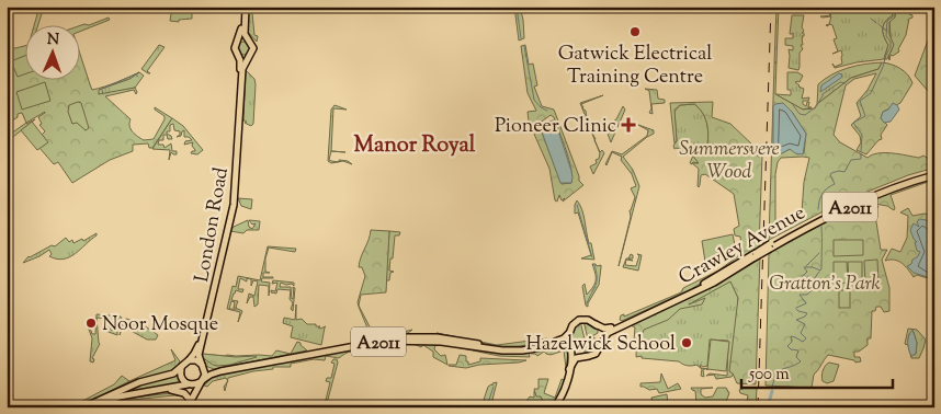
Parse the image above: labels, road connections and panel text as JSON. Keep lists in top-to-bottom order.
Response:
{
  "streets": {
    "main road": ["A2011", "London Road", "Crawley Avenue"]
  },
  "crossings": [
    ["A2011", "London Road"],
    ["A2011", "Crawley Avenue"]
  ],
  "districts": ["Manor Royal"],
  "parks": ["Summersvere Wood", "Gratton's Park"],
  "places": {
    "other": ["Gatwick Electrical Training Centre", "Noor Mosque", "Hazelwick School"],
    "health": ["Pioneer Clinic"]
  },
  "scale_bar": "500 m",
  "north": "top"
}
